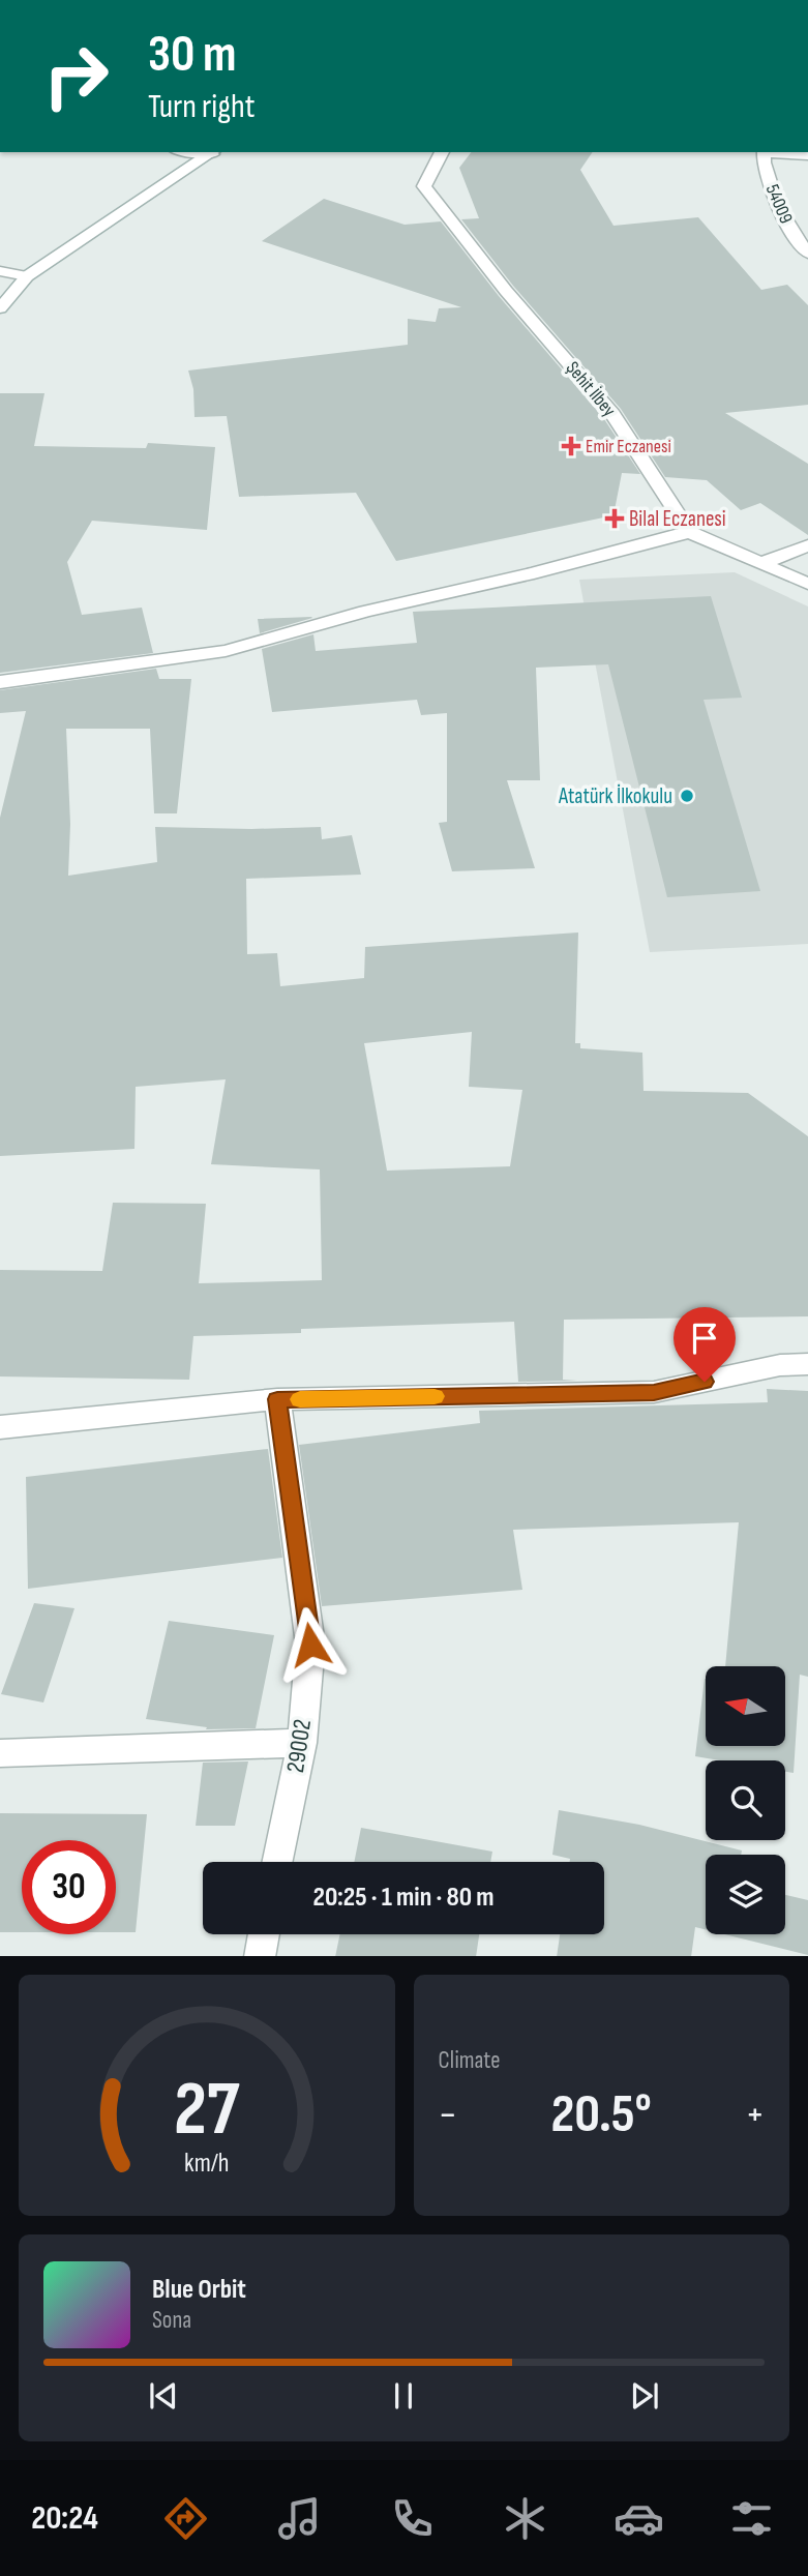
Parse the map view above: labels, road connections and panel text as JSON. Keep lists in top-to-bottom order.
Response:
{
  "streets": {
    "street": ["54009", "Şehit İlbey", "29002"]
  },
  "places": {
    "health": ["Emir Eczanesi", "Bilal Eczanesi"],
    "other": ["Atatürk İlkokulu"]
  },
  "north": "left",
  "page": {
    "turn": ["30 m", "Turn right"],
    "limit": "30",
    "trip": "20:25 · 1 min · 80 m",
    "tile": "Climate",
    "heat": ["−", "20.5°", "+"],
    "song": ["Blue Orbit", "Sona"],
    "tabs": "20:24",
    "gauge": ["27", "km/h"]
  }
}
